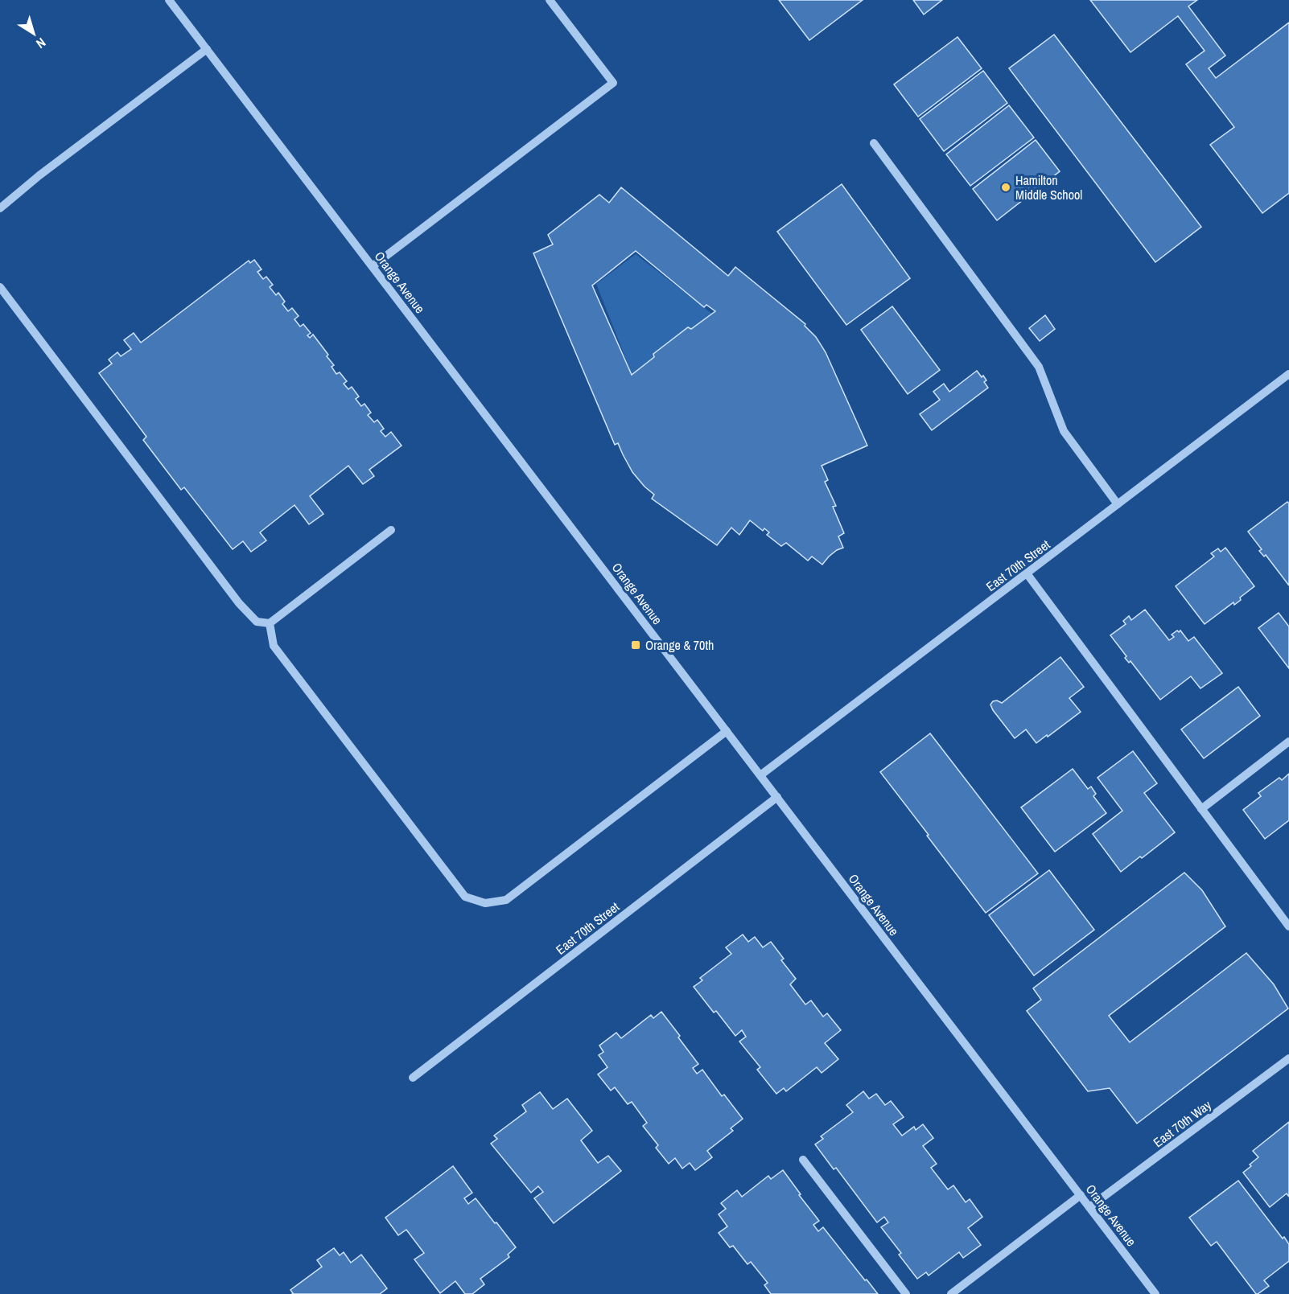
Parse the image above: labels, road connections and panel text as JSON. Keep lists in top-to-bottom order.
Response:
{
  "streets": {
    "street": ["Orange Avenue", "East 70th Street", "East 70th Way"]
  },
  "crossings": [
    ["Orange Avenue", "East 70th Street"],
    ["Orange Avenue", "East 70th Way"]
  ],
  "places": {
    "other": ["Hamilton Middle School"],
    "transit": ["Orange & 70th"]
  },
  "north": "bottom right"
}
